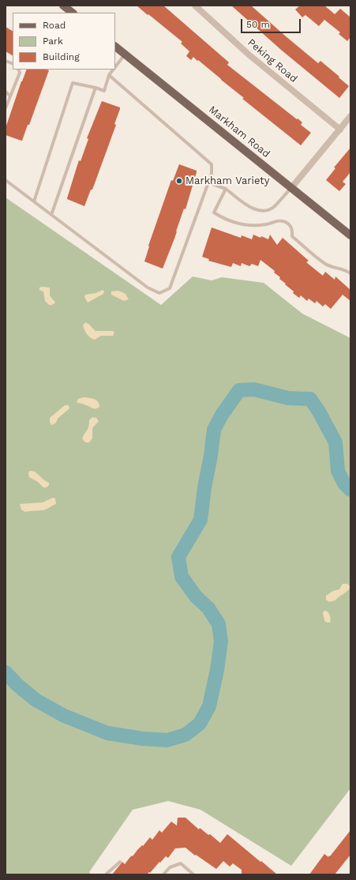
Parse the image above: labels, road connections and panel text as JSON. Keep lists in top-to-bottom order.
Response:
{
  "streets": {
    "main road": ["Markham Road"],
    "street": ["Peking Road"]
  },
  "places": ["Markham Variety"],
  "legend": ["Road", "Park", "Building"],
  "scale_bar": "50 m"
}
